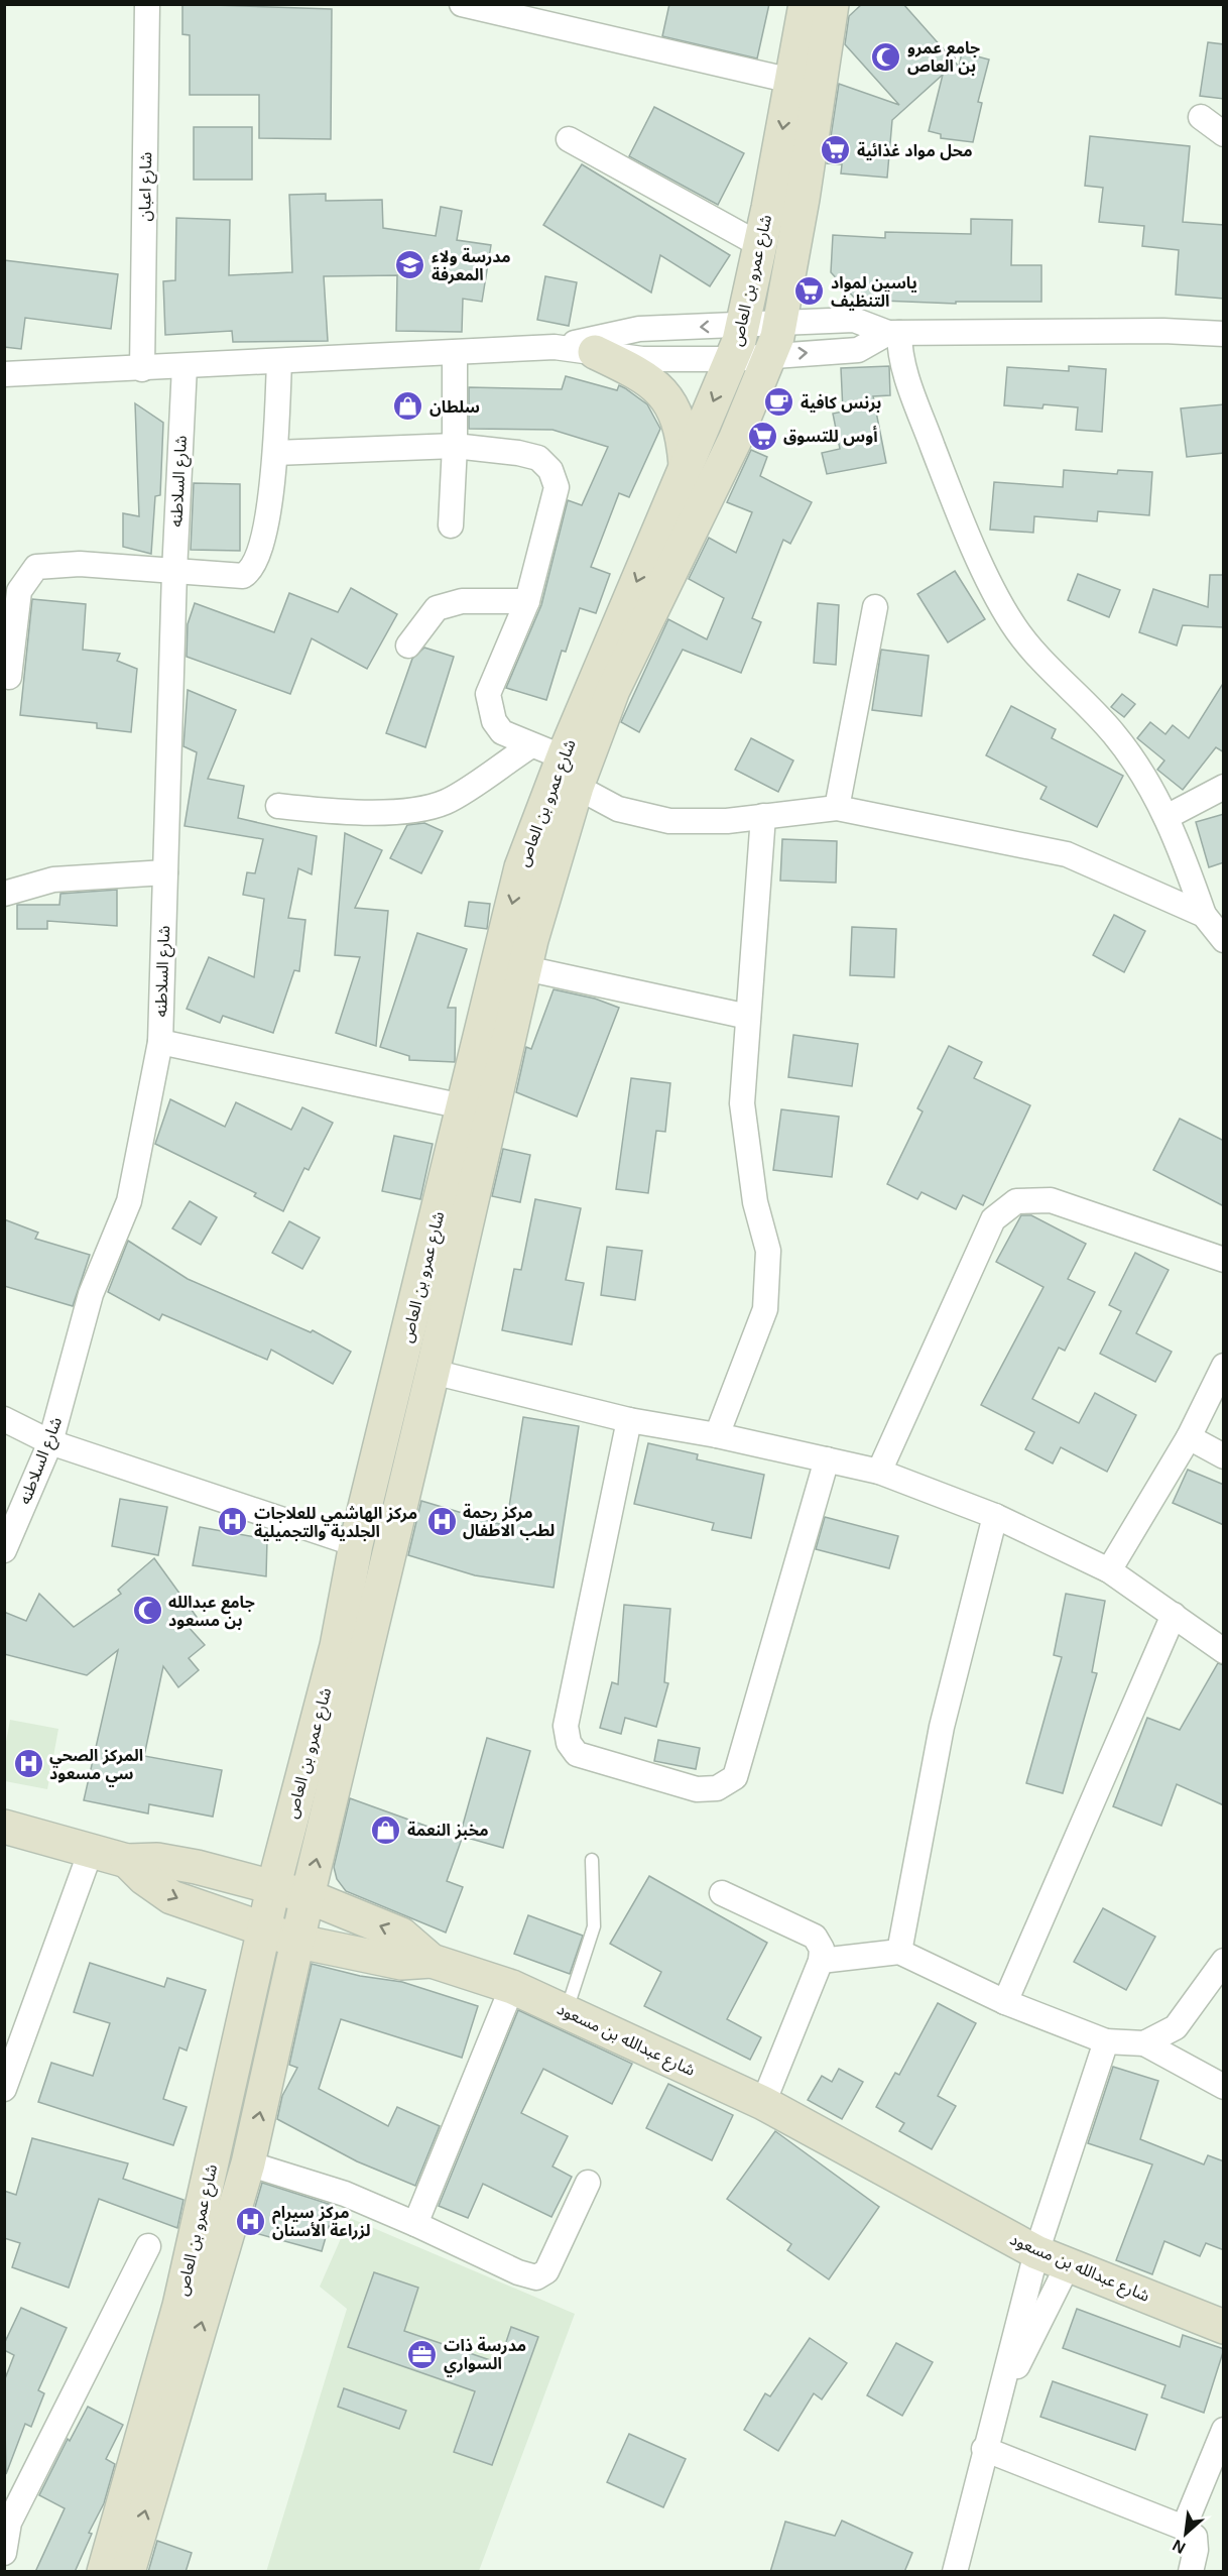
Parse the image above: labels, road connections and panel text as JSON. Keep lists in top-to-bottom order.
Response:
{
  "streets": {
    "street": [
      "شارع اعبان",
      "شارع عمرو بن العاص",
      "شارع السلاطنه",
      "شارع عبدالله بن مسعود"
    ]
  },
  "crossings": [
    ["شارع عمرو بن العاص", "شارع عبدالله بن مسعود"]
  ],
  "places": {
    "mosque": ["جامع عمرو بن العاص", "جامع عبدالله بن مسعود"],
    "supermarket": ["محل مواد غذائية", "ياسين لمواد التنظيف", "أوس للتسوق"],
    "school or university": ["مدرسة ولاء المعرفة"],
    "cafe": ["برنس كافية"],
    "shop": ["سلطان", "مخبز النعمة"],
    "hospital": [
      "مركز رحمة لطب الاطفال",
      "مركز الهاشمي للعلاجات الجلدية والتجميلية",
      "المركز الصحي سي مسعود",
      "مركز سيرام لزراعة الأسنان"
    ],
    "office": ["مدرسة ذات السواري"]
  },
  "north": "bottom left"
}
